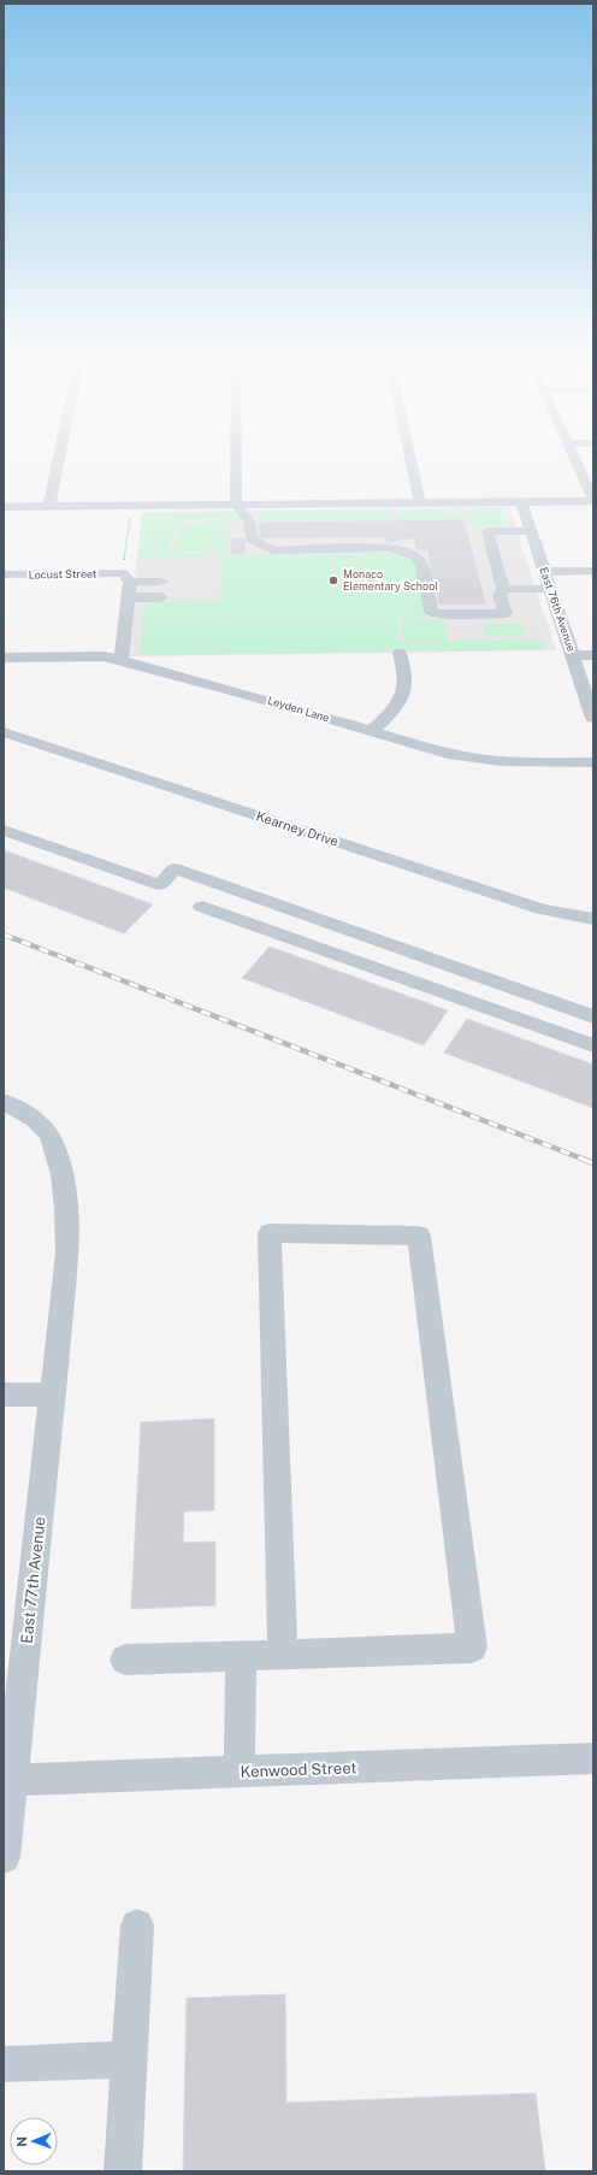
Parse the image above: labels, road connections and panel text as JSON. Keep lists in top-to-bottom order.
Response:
{
  "streets": {
    "street": [
      "Locust Street",
      "East 76th Avenue",
      "Leyden Lane",
      "Kearney Drive",
      "East 77th Avenue",
      "Kenwood Street"
    ]
  },
  "crossings": [
    ["East 77th Avenue", "Kenwood Street"]
  ],
  "places": ["Monaco Elementary School"],
  "north": "left"
}
